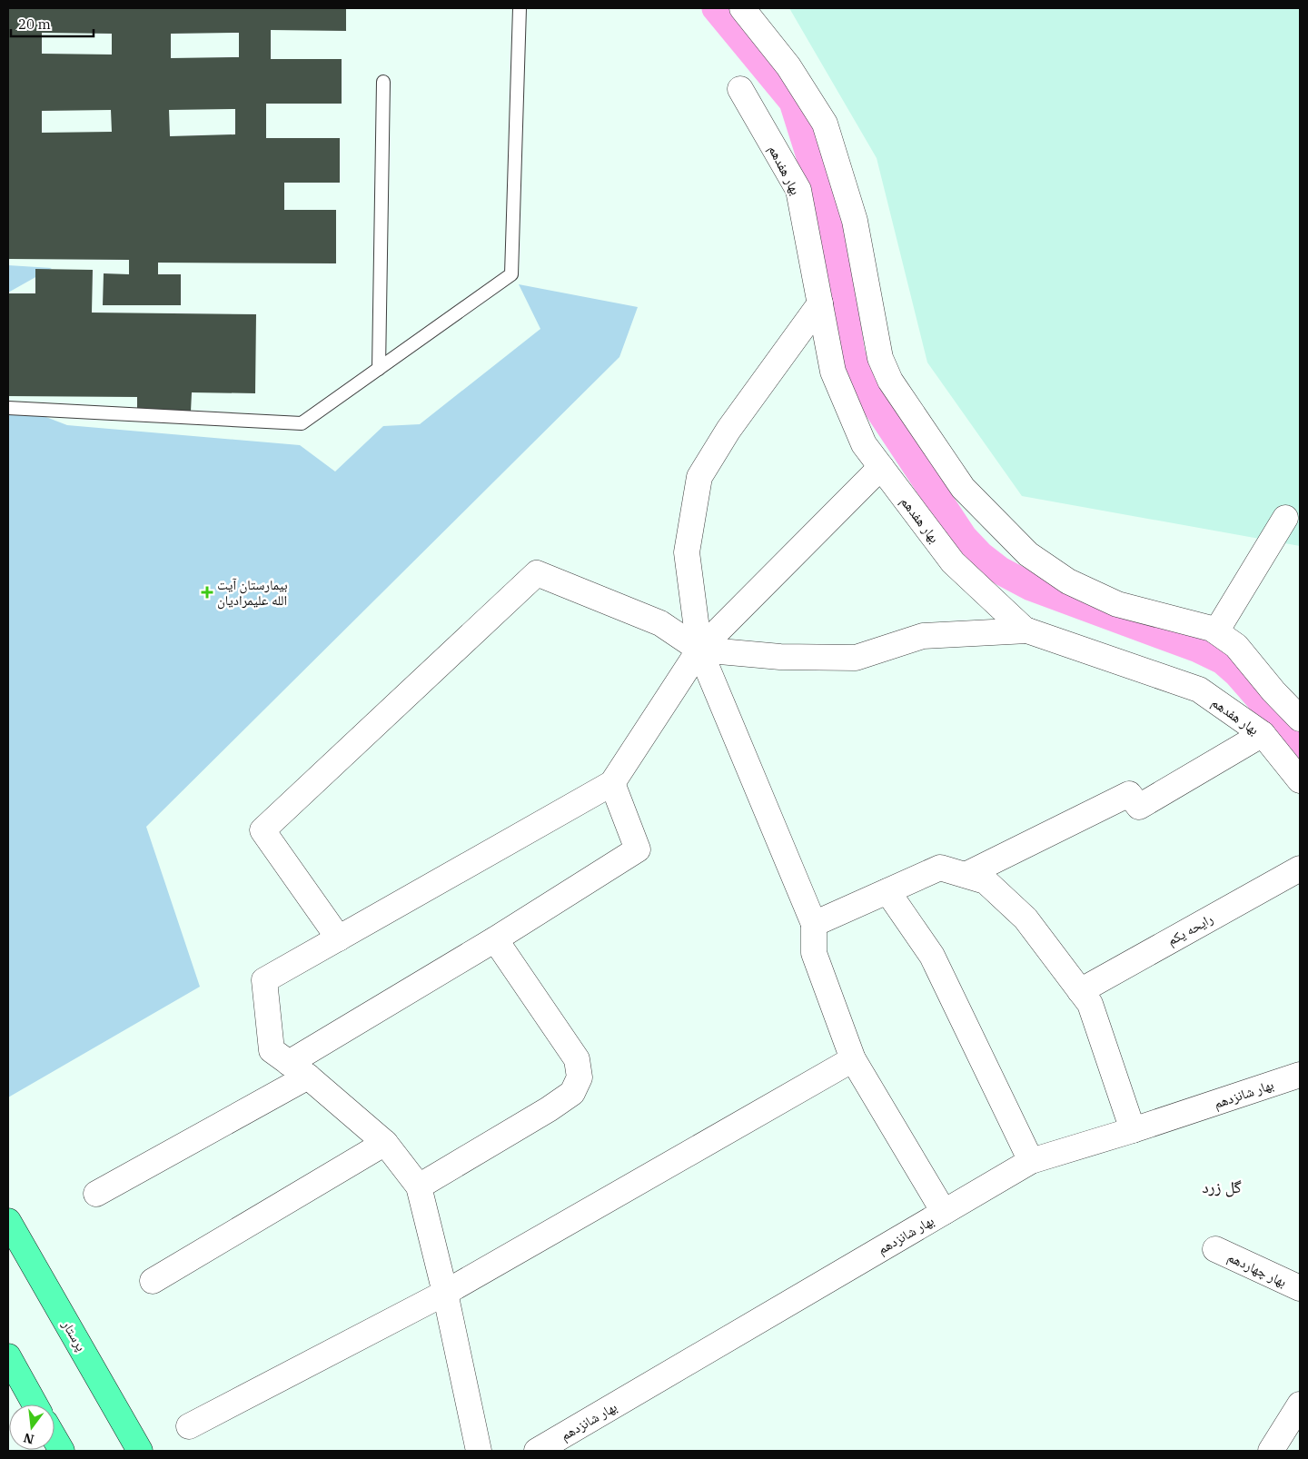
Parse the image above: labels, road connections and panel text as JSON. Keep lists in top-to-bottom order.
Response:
{
  "streets": {
    "main road": ["پرستار"],
    "street": [
      "بهار هفدهم",
      "رایحه یکم",
      "بهار شانزدهم",
      "بهار چهاردهم"
    ]
  },
  "districts": ["گل زرد"],
  "places": {
    "health": ["بیمارستان آیت الله علیمرادیان"]
  },
  "scale_bar": "20 m",
  "north": "bottom"
}
